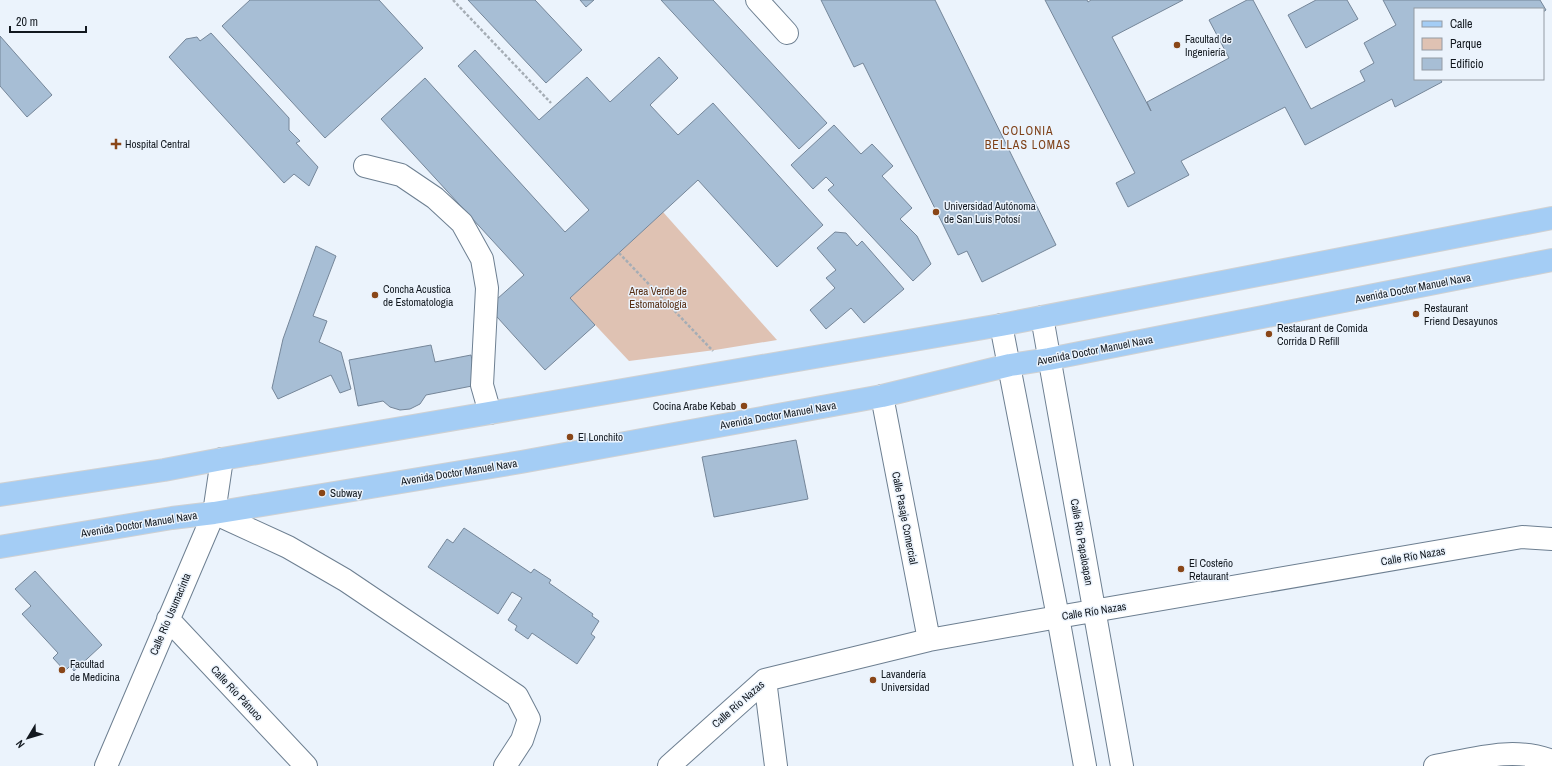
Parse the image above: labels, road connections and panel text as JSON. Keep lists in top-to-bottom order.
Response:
{
  "streets": {
    "main road": ["Avenida Doctor Manuel Nava"],
    "street": [
      "Calle Pasaje Comercial",
      "Calle Río Papaloapan",
      "Calle Río Nazas",
      "Calle Río Usumacinta",
      "Calle Río Pánuco"
    ]
  },
  "crossings": [
    ["Avenida Doctor Manuel Nava", "Calle Pasaje Comercial"],
    ["Avenida Doctor Manuel Nava", "Calle Río Papaloapan"],
    ["Avenida Doctor Manuel Nava", "Calle Río Usumacinta"],
    ["Calle Pasaje Comercial", "Calle Río Nazas"],
    ["Calle Río Papaloapan", "Calle Río Nazas"],
    ["Calle Río Usumacinta", "Calle Río Pánuco"]
  ],
  "districts": ["COLONIA BELLAS LOMAS"],
  "parks": ["Area Verde de Estomatología"],
  "places": {
    "other": [
      "Facultad de Ingeniería",
      "Universidad Autónoma de San Luis Potosí",
      "Concha Acustica de Estomatologia",
      "Restaurant Friend Desayunos",
      "Restaurant de Comida Corrida D Refill",
      "Cocina Arabe Kebab",
      "El Lonchito",
      "Subway",
      "El Costeño Retaurant",
      "Facultad de Medicina",
      "Lavandería Universidad"
    ],
    "health": ["Hospital Central"]
  },
  "legend": ["Calle", "Parque", "Edificio"],
  "scale_bar": "20 m",
  "north": "bottom left"
}
